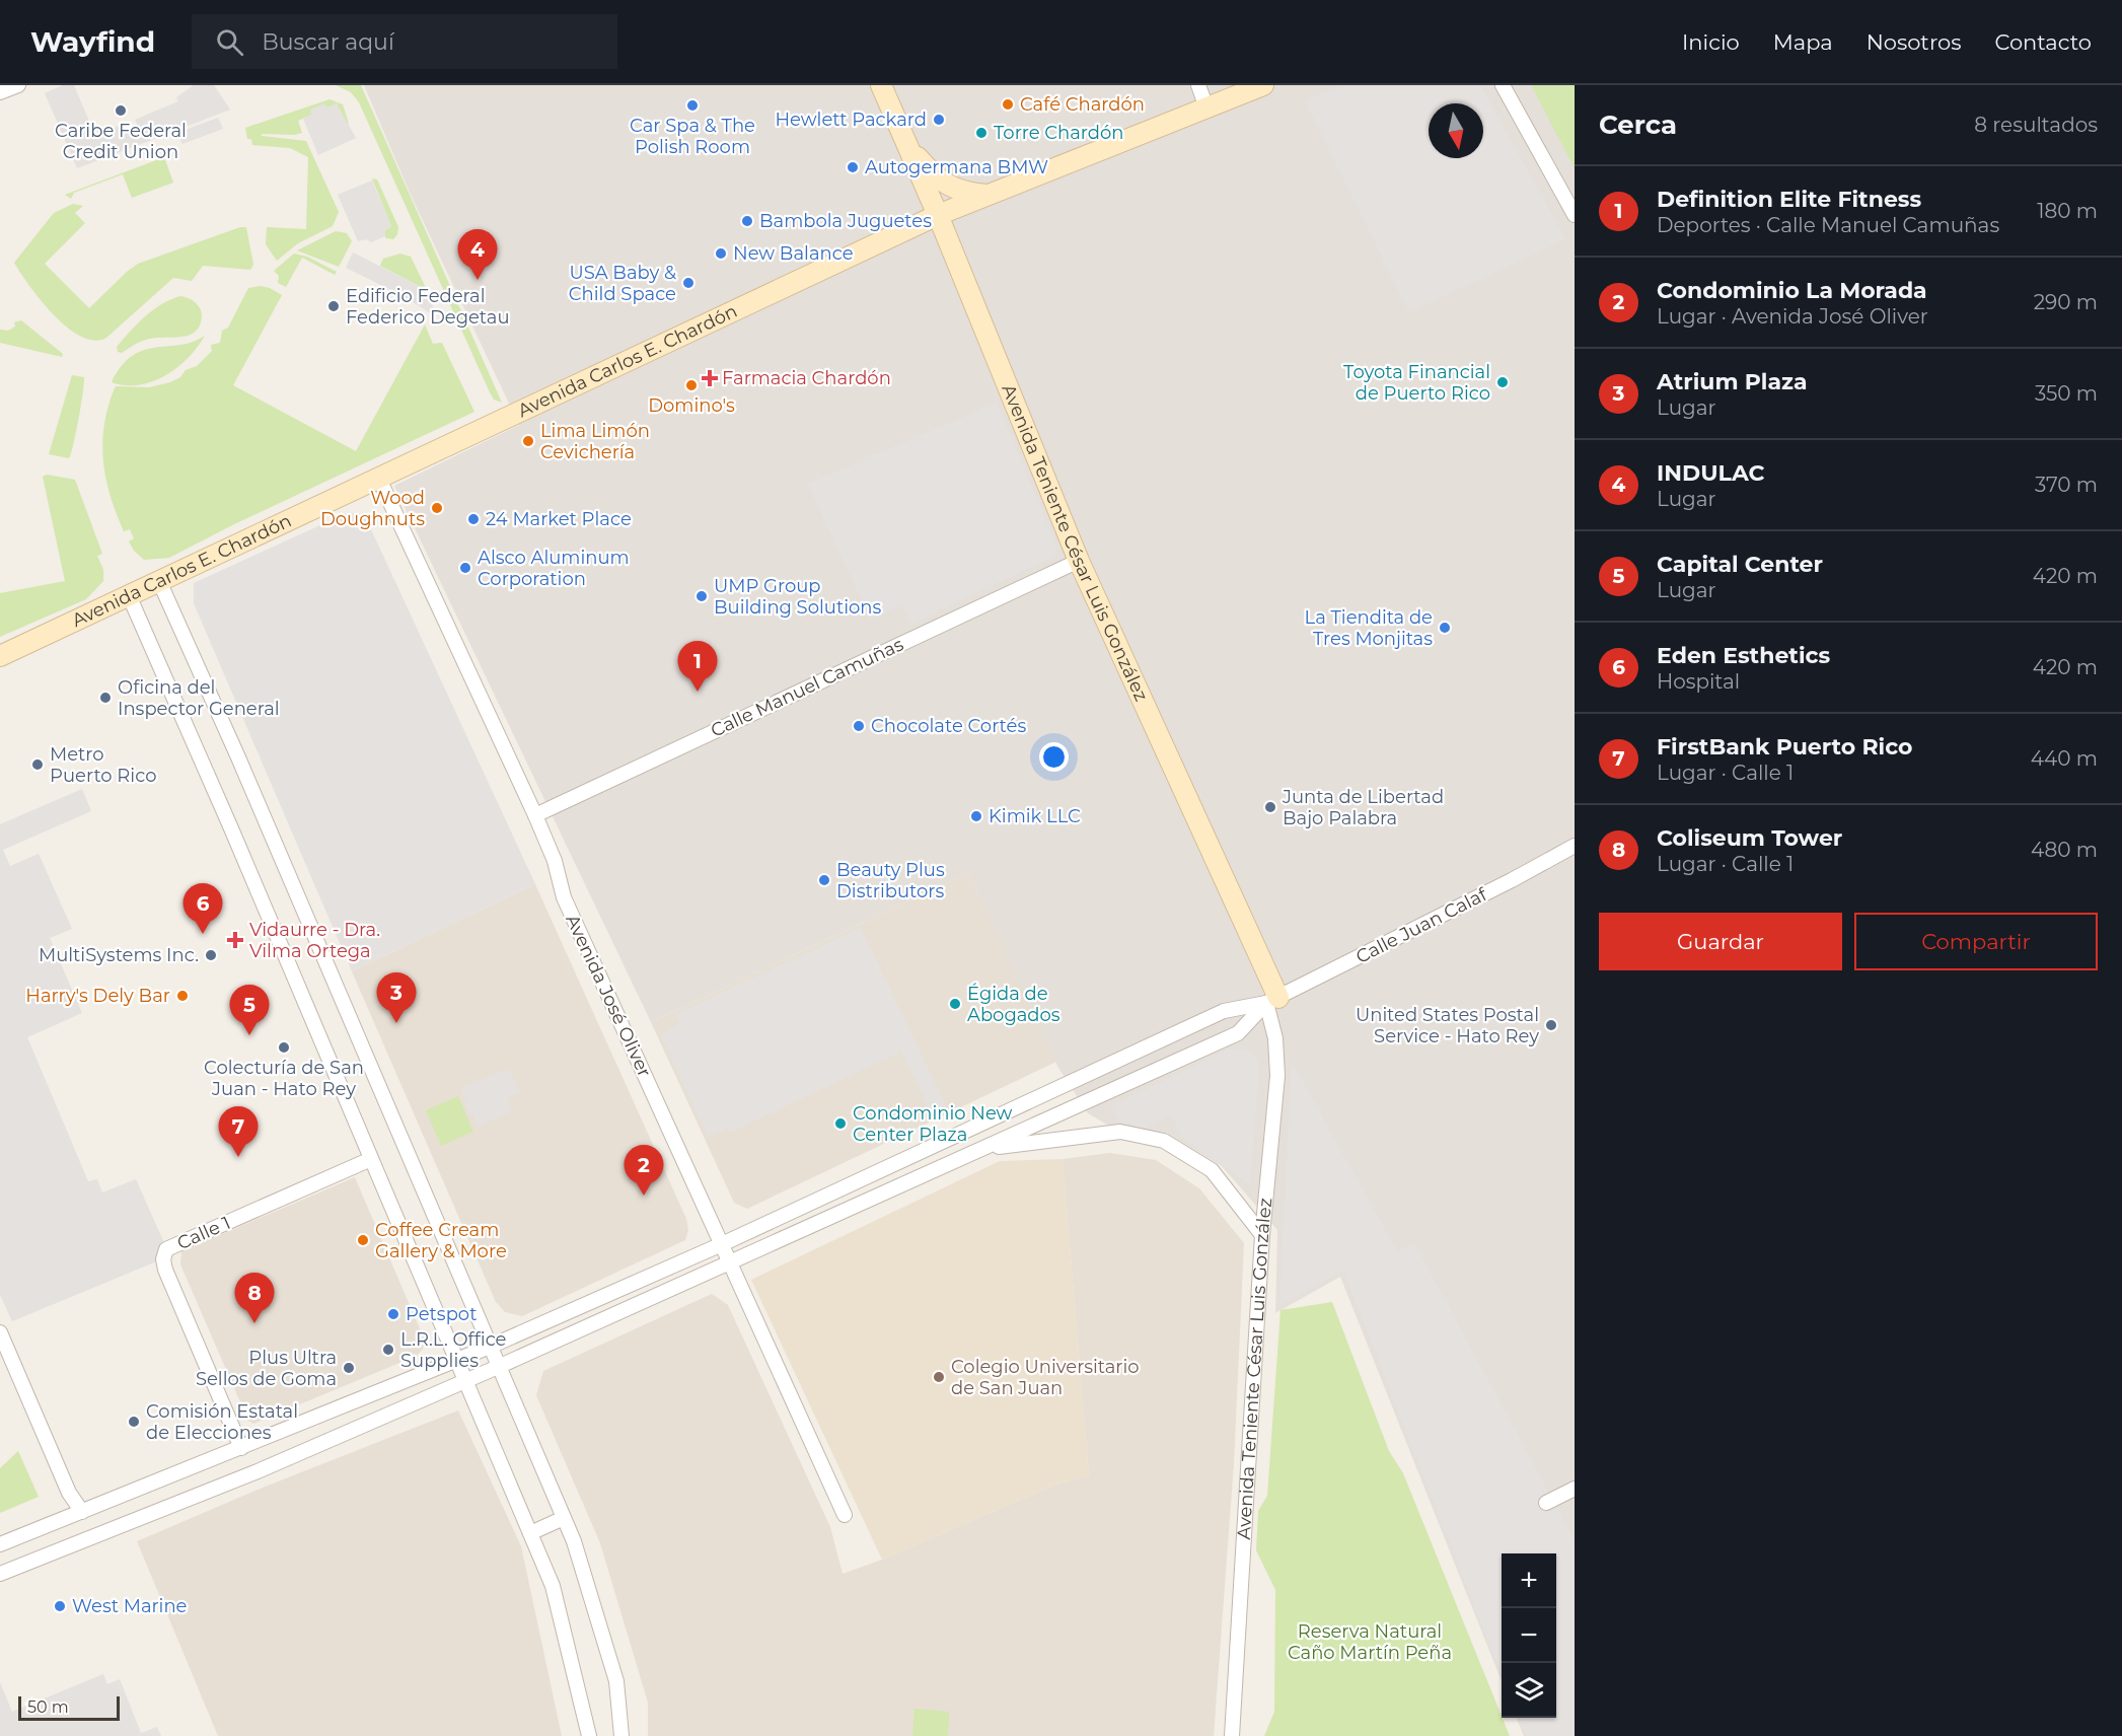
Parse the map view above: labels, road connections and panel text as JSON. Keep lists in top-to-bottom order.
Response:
{
  "streets": {
    "street": [
      "Avenida Carlos E. Chardón",
      "Avenida Teniente César Luis González",
      "Calle Manuel Camuñas",
      "Calle Juan Calaf",
      "Avenida José Oliver",
      "Calle 1"
    ]
  },
  "crossings": [
    ["Avenida Carlos E. Chardón", "Avenida Teniente César Luis González"],
    ["Avenida Carlos E. Chardón", "Avenida José Oliver"],
    ["Avenida Teniente César Luis González", "Calle Manuel Camuñas"],
    ["Avenida Teniente César Luis González", "Calle Juan Calaf"],
    ["Calle Manuel Camuñas", "Avenida José Oliver"]
  ],
  "parks": ["Reserva Natural Caño Martín Peña"],
  "places": {
    "other": [
      "Café Chardón",
      "Car Spa & The Polish Room",
      "Caribe Federal Credit Union",
      "Hewlett Packard",
      "Torre Chardón",
      "Autogermana BMW",
      "Bambola Juguetes",
      "New Balance",
      "USA Baby & Child Space",
      "Edificio Federal Federico Degetau",
      "Toyota Financial de Puerto Rico",
      "Domino's",
      "Lima Limón Cevichería",
      "Wood Doughnuts",
      "24 Market Place",
      "Alsco Aluminum Corporation",
      "UMP Group Building Solutions",
      "La Tiendita de Tres Monjitas",
      "Oficina del Inspector General",
      "Chocolate Cortés",
      "Metro Puerto Rico",
      "Junta de Libertad Bajo Palabra",
      "Kimik LLC",
      "Beauty Plus Distributors",
      "MultiSystems Inc.",
      "Harry's Dely Bar",
      "Égida de Abogados",
      "United States Postal Service - Hato Rey",
      "Colecturía de San Juan - Hato Rey",
      "Condominio New Center Plaza",
      "Coffee Cream Gallery & More",
      "Petspot",
      "L.R.L. Office Supplies",
      "Plus Ultra Sellos de Goma",
      "Colegio Universitario de San Juan",
      "Comisión Estatal de Elecciones",
      "West Marine"
    ],
    "health": ["Farmacia Chardón", "Vidaurre - Dra. Vilma Ortega"]
  },
  "scale_bar": "50 m",
  "north": "bottom",
  "page": {
    "header": "Wayfind",
    "search": "Buscar aquí",
    "nav": [
      "Inicio",
      "Mapa",
      "Nosotros",
      "Contacto"
    ],
    "heading": ["Cerca", "8 resultados"],
    "list": [
      {
        "mark": "1",
        "name": "Definition Elite Fitness",
        "note": "Deportes · Calle Manuel Camuñas",
        "value": "180 m"
      },
      {
        "mark": "2",
        "name": "Condominio La Morada",
        "note": "Lugar · Avenida José Oliver",
        "value": "290 m"
      },
      {
        "mark": "3",
        "name": "Atrium Plaza",
        "note": "Lugar",
        "value": "350 m"
      },
      {
        "mark": "4",
        "name": "INDULAC",
        "note": "Lugar",
        "value": "370 m"
      },
      {
        "mark": "5",
        "name": "Capital Center",
        "note": "Lugar",
        "value": "420 m"
      },
      {
        "mark": "6",
        "name": "Eden Esthetics",
        "note": "Hospital",
        "value": "420 m"
      },
      {
        "mark": "7",
        "name": "FirstBank Puerto Rico",
        "note": "Lugar · Calle 1",
        "value": "440 m"
      },
      {
        "mark": "8",
        "name": "Coliseum Tower",
        "note": "Lugar · Calle 1",
        "value": "480 m"
      }
    ],
    "pins": [
      "4",
      "1",
      "6",
      "3",
      "5",
      "7",
      "2",
      "8"
    ],
    "buttons": ["Guardar", "Compartir"],
    "map_buttons": ["+", "−"],
    "scale": "50 m"
  }
}
